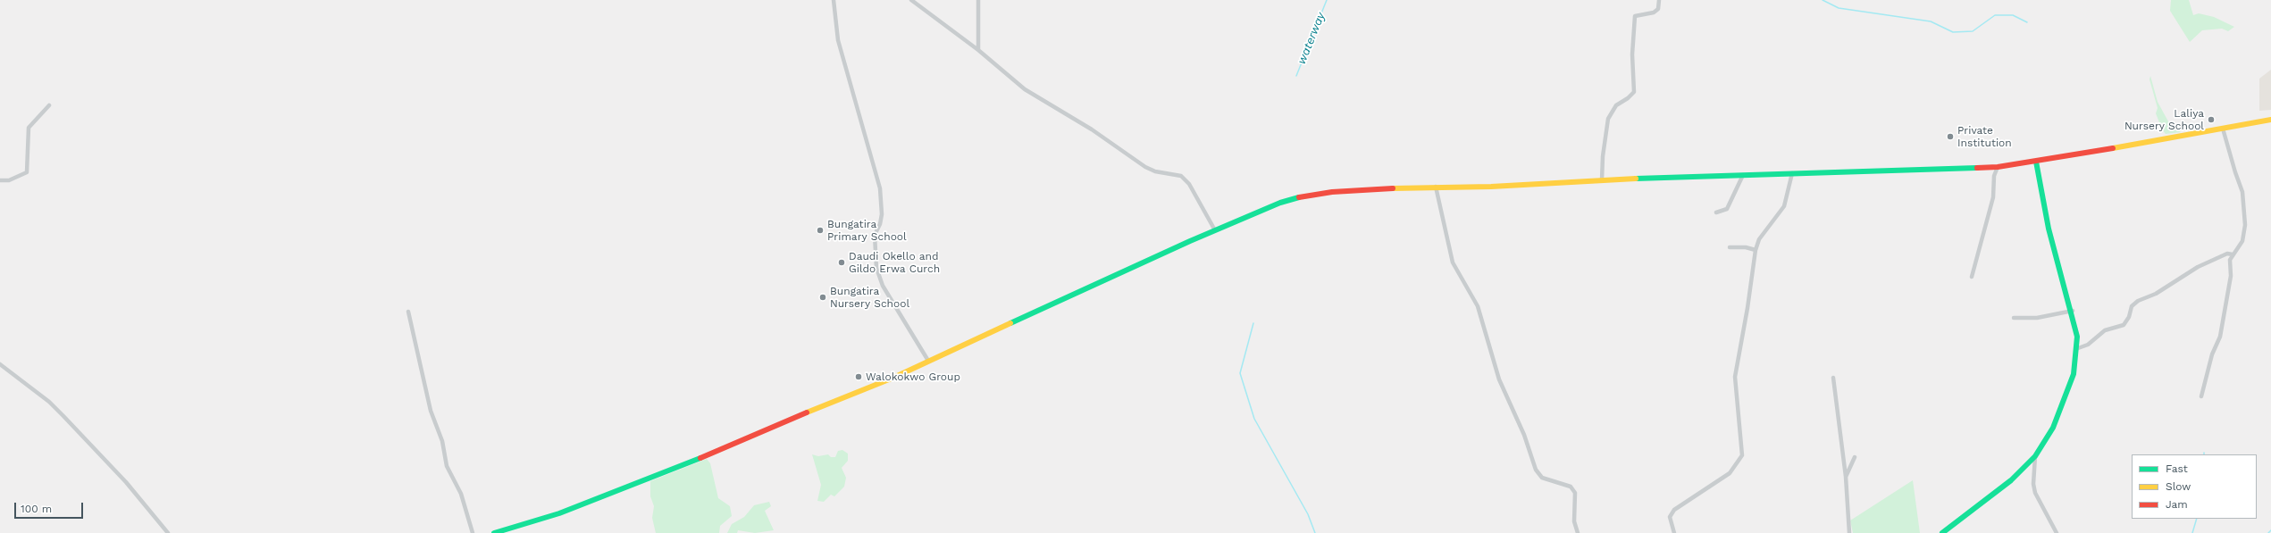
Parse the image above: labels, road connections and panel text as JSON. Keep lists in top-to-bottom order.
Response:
{
  "water": ["waterway"],
  "places": [
    "Laliya Nursery School",
    "Private Institution",
    "Bungatira Primary School",
    "Daudi Okello and Gildo Erwa Curch",
    "Bungatira Nursery School",
    "Walokokwo Group"
  ],
  "legend": ["Fast", "Slow", "Jam"],
  "scale_bar": "100 m"
}
